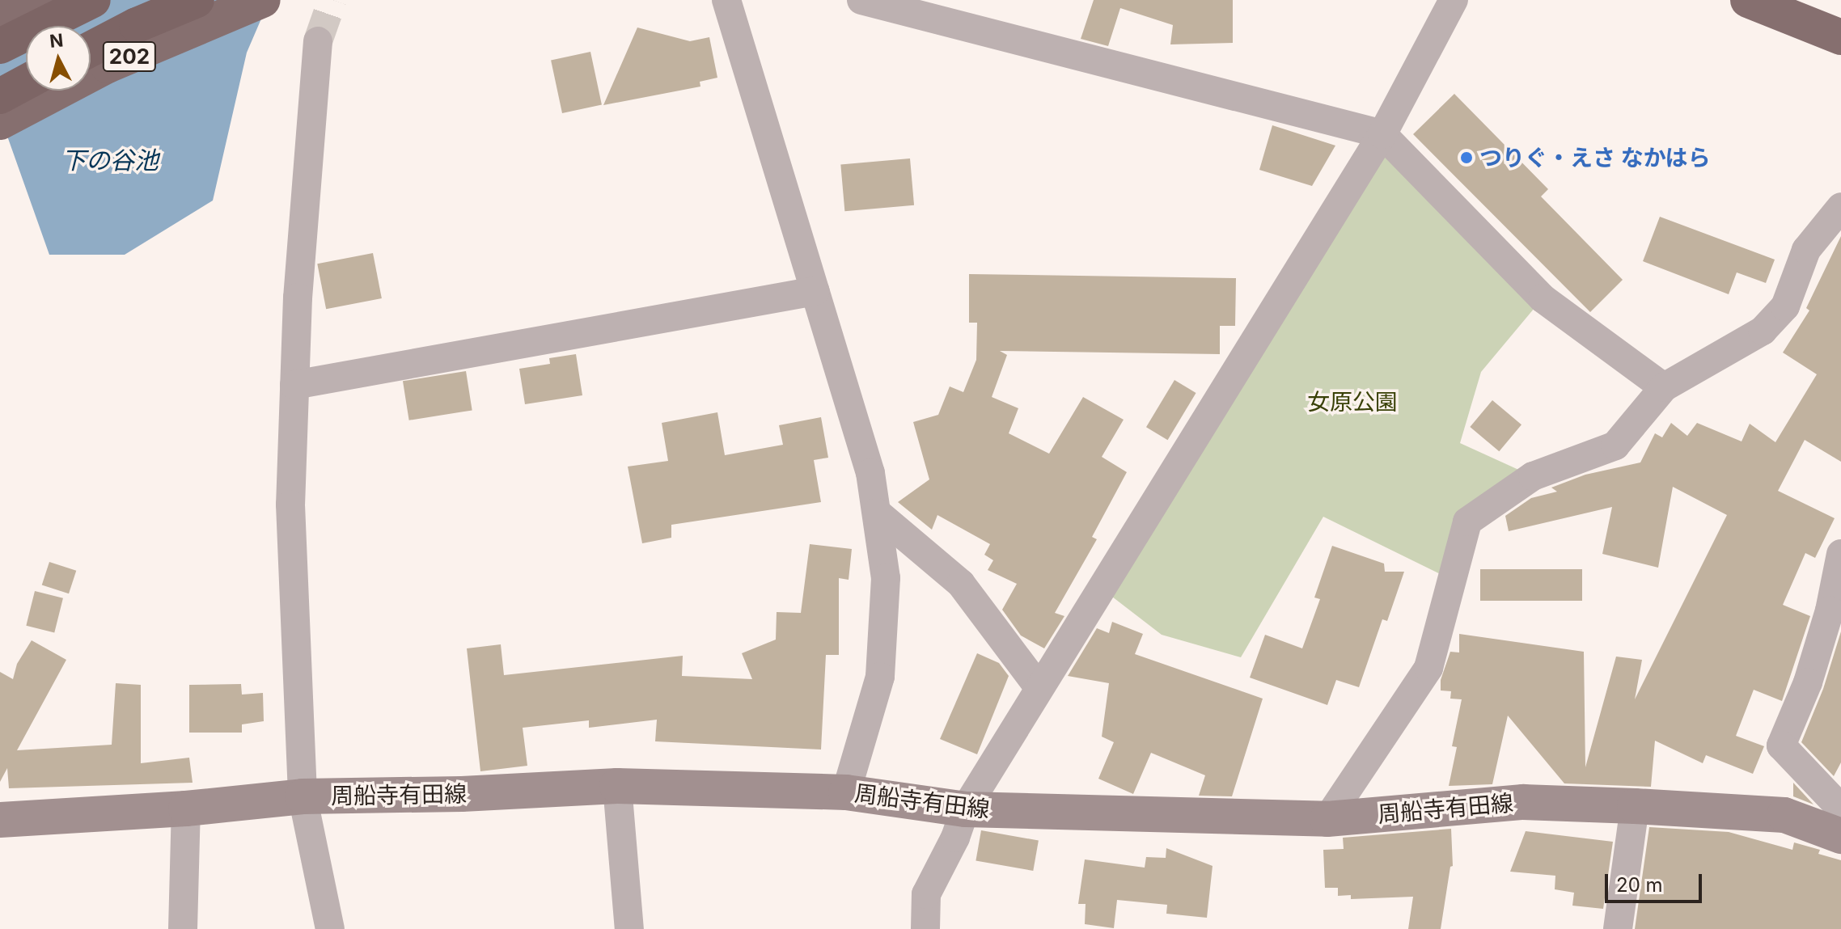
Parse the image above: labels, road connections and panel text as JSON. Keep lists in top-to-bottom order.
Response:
{
  "streets": {
    "highway": ["202"],
    "main road": ["周船寺有田線"]
  },
  "water": ["下の谷池"],
  "parks": ["女原公園"],
  "places": ["つりぐ・えさ なかはら"],
  "scale_bar": "20 m",
  "north": "top"
}
